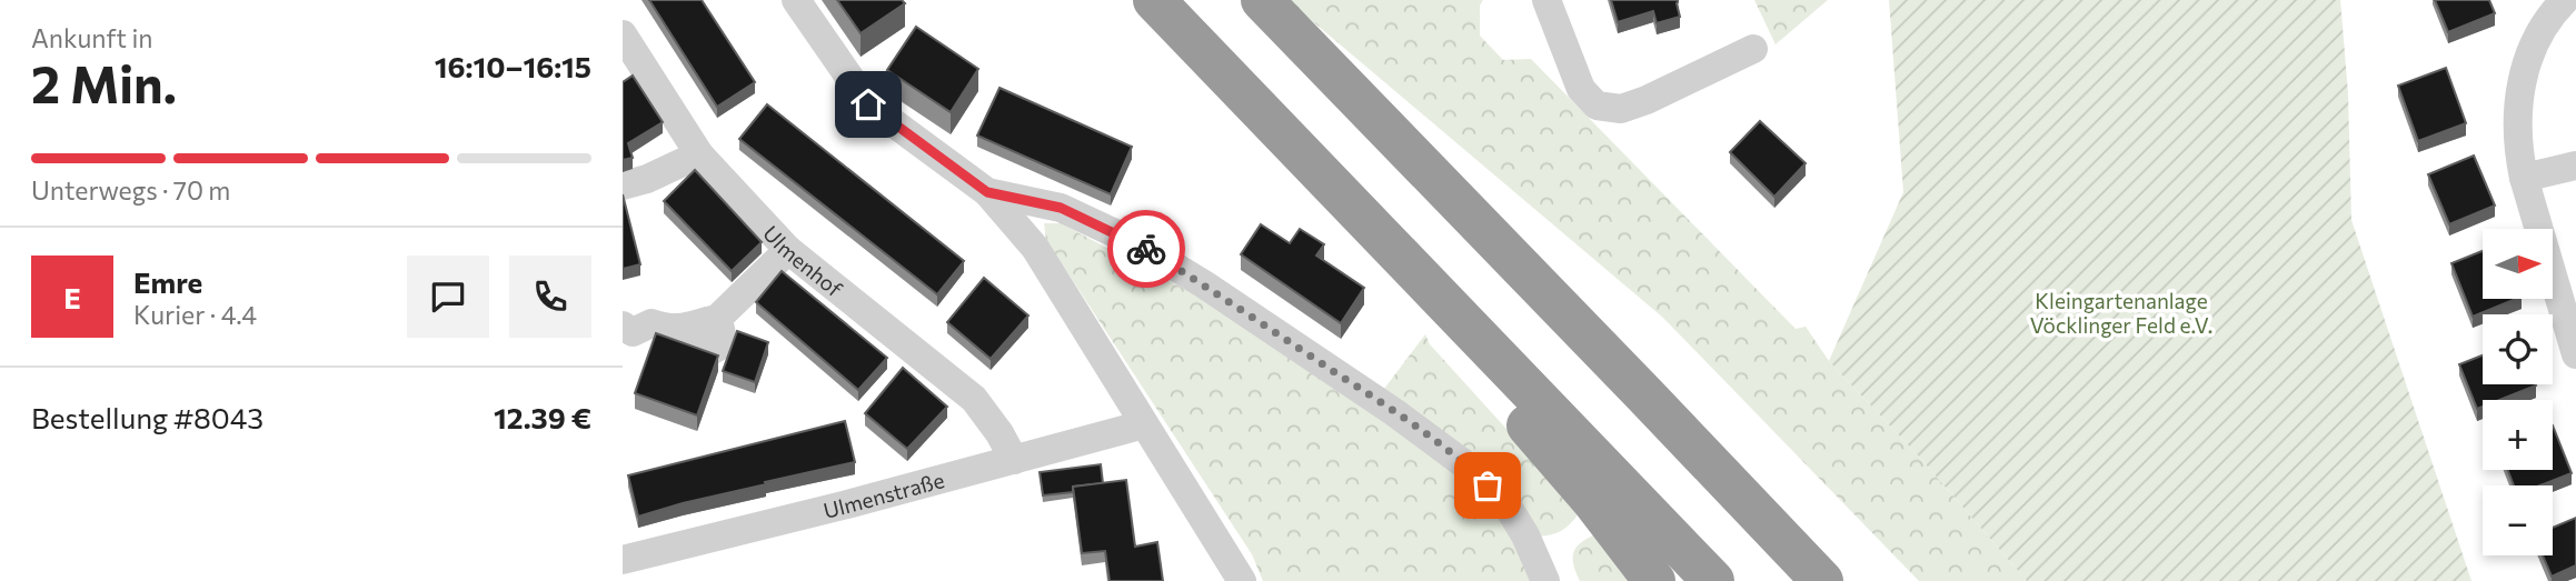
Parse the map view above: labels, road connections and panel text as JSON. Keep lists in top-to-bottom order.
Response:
{
  "streets": {
    "street": ["Ulmenhof", "Ulmenstraße"]
  },
  "crossings": [
    ["Ulmenhof", "Ulmenstraße"]
  ],
  "parks": ["Kleingartenanlage Vöcklinger Feld e.V."],
  "north": "right",
  "page": {
    "heading": ["2 Min.", "Ankunft in", "16:10–16:15"],
    "panel": [
      "Emre",
      "Kurier · 4.4",
      "Bestellung #8043",
      "12.39 €"
    ],
    "bar": "Unterwegs · 70 m",
    "map_buttons": ["+", "−"],
    "round": "E"
  }
}
